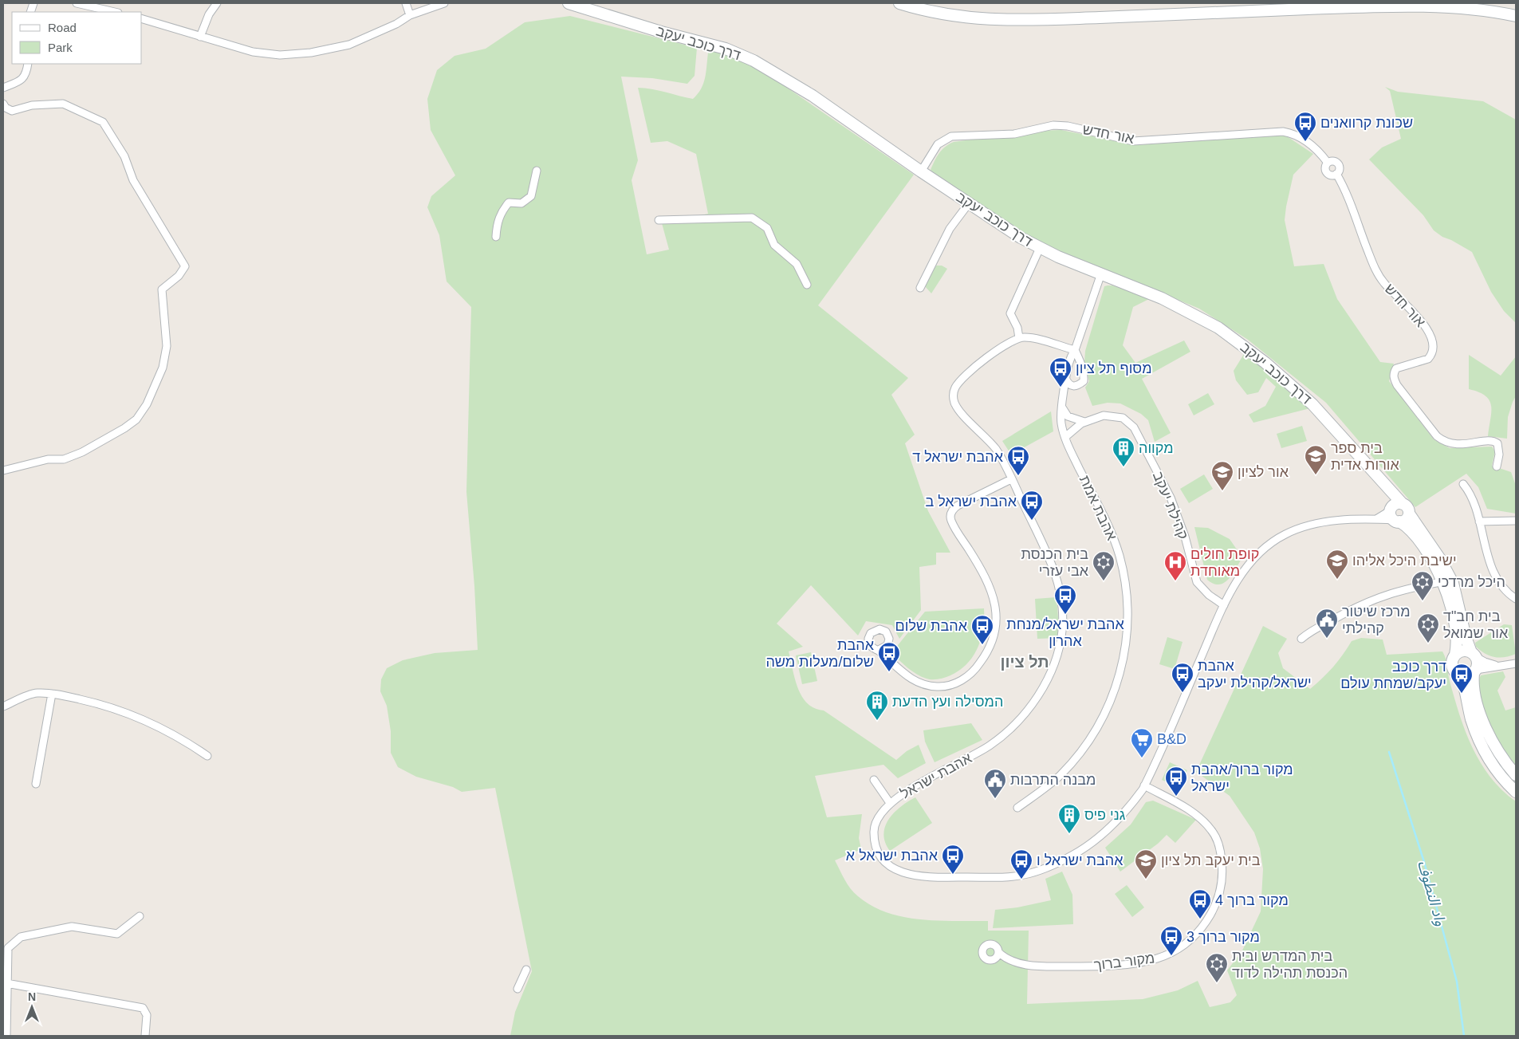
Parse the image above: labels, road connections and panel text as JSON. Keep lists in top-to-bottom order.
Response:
{
  "streets": {
    "street": [
      "דרך כוכב יעקב",
      "אור חדש",
      "קהילת יעקב",
      "אהבת אמת",
      "אהבת ישראל",
      "מקור ברוך"
    ]
  },
  "crossings": [
    ["דרך כוכב יעקב", "אור חדש"],
    ["דרך כוכב יעקב", "אהבת אמת"],
    ["דרך כוכב יעקב", "אהבת ישראל"],
    ["קהילת יעקב", "אהבת אמת"],
    ["קהילת יעקב", "אהבת ישראל"],
    ["אהבת ישראל", "מקור ברוך"]
  ],
  "districts": ["תל ציון"],
  "water": ["واد النطوف"],
  "places": {
    "bus stop": [
      "שכונת קרוואנים",
      "מסוף תל ציון",
      "אהבת ישראל ד",
      "אהבת ישראל ב",
      "אהבת ישראל/מנחת אהרון",
      "אהבת שלום",
      "אהבת שלום/מעלות משה",
      "אהבת ישראל/קהילת יעקב",
      "דרך כוכב יעקב/שמחת עולם",
      "מקור ברוך/אהבת ישראל",
      "אהבת ישראל א",
      "אהבת ישראל ו",
      "מקור ברוך 4",
      "מקור ברוך 3"
    ],
    "building": ["מקווה", "המסילה ועץ הדעת", "גני פיס"],
    "school or university": [
      "בית ספר אורות אדית",
      "אור לציון",
      "ישיבת היכל אליהו",
      "בית יעקב תל ציון"
    ],
    "synagogue": [
      "בית הכנסת אבי עזרי",
      "היכל מרדכי",
      "בית חב\"ד אור שמואל",
      "בית המדרש ובית הכנסת תהילה לדוד"
    ],
    "hospital": ["קופת חולים מאוחדת"],
    "public building": ["מרכז שיטור קהילתי", "מבנה התרבות"],
    "supermarket": ["B&D"]
  },
  "legend": ["Road", "Park"],
  "north": "top"
}
